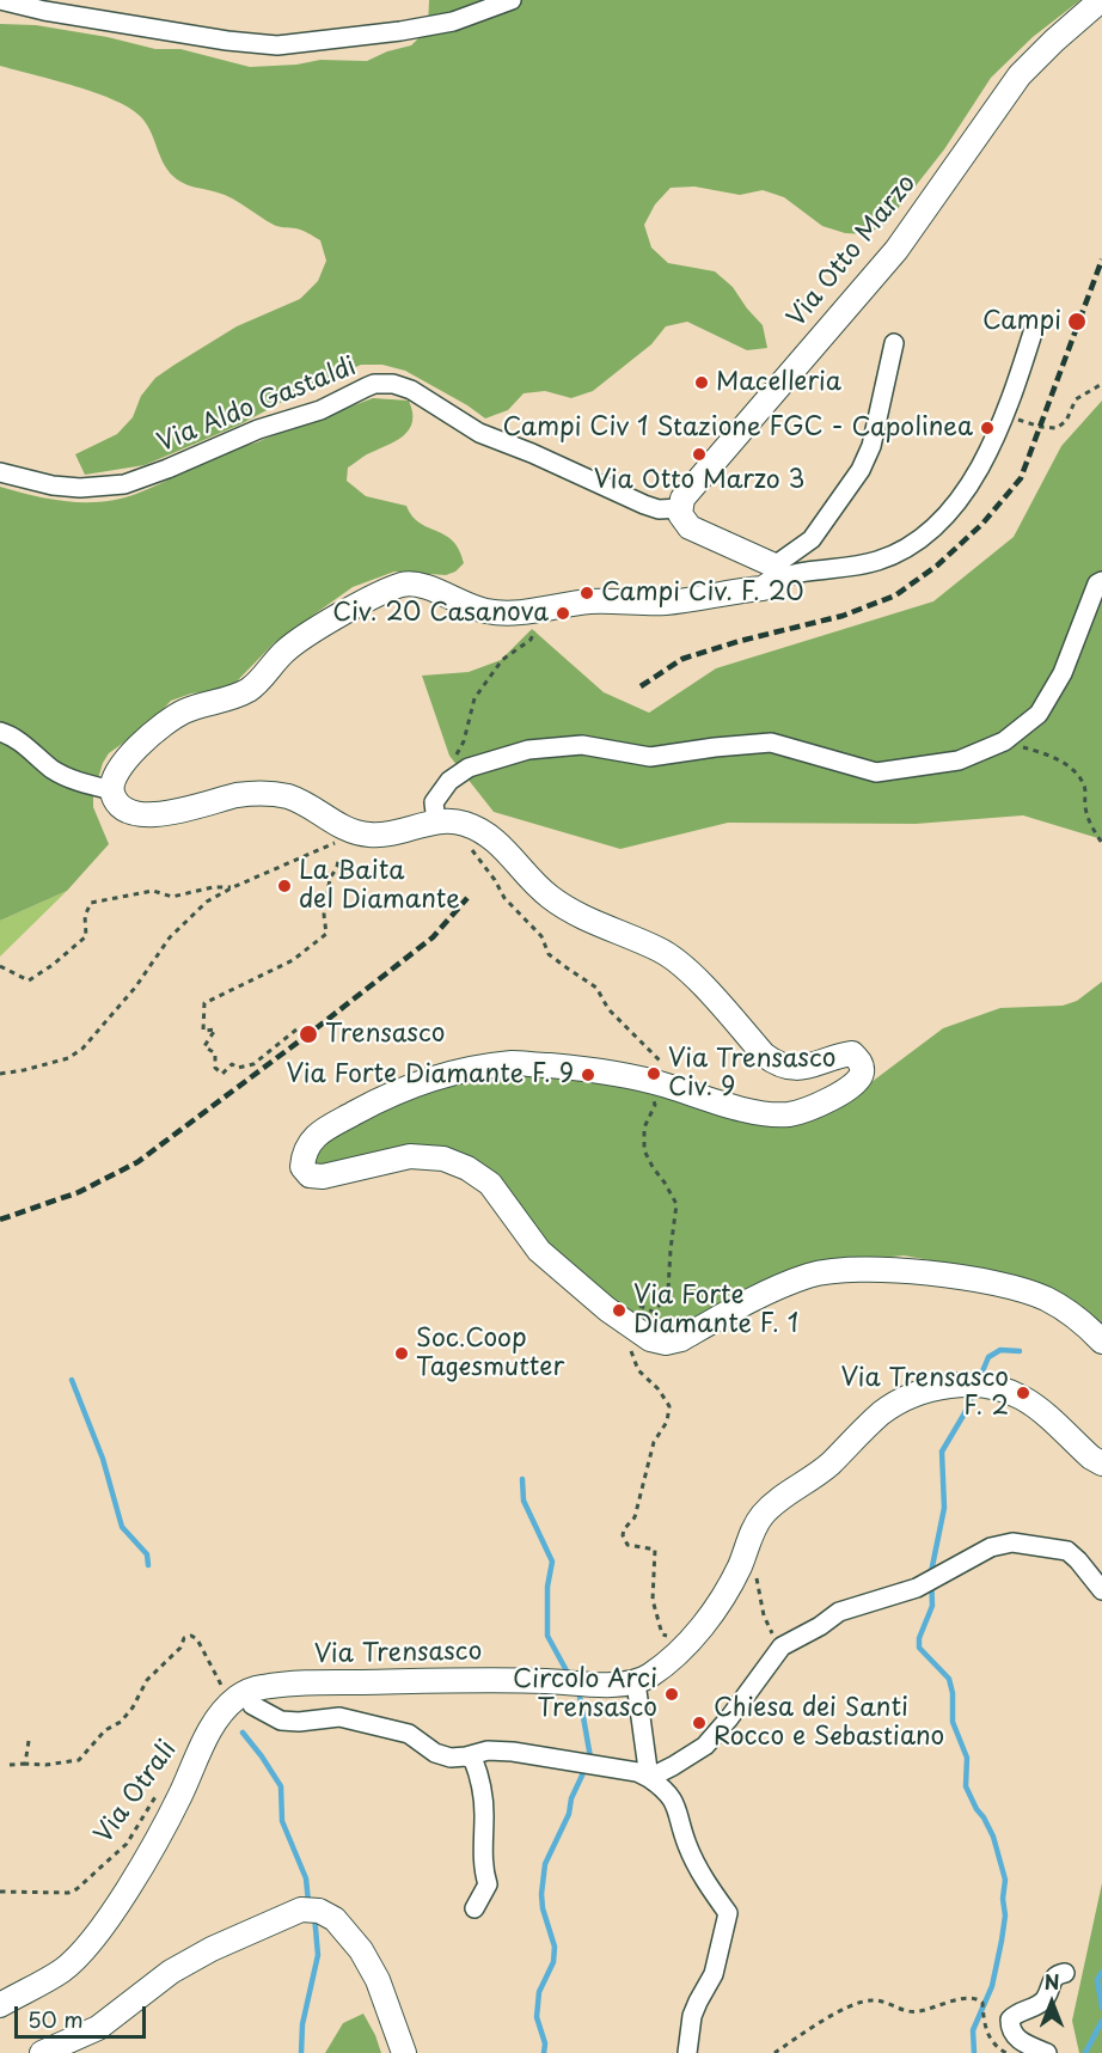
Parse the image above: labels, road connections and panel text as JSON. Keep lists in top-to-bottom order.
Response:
{
  "streets": {
    "main road": ["Via Otto Marzo", "Via Trensasco"],
    "street": ["Via Aldo Gastaldi"],
    "path": ["Via Otrali"]
  },
  "crossings": [
    ["Via Otto Marzo", "Via Aldo Gastaldi"]
  ],
  "places": [
    "Campi",
    "Macelleria",
    "Campi Civ 1 Stazione FGC - Capolinea",
    "Via Otto Marzo 3",
    "Campi Civ. F. 20",
    "Civ. 20 Casanova",
    "La Baita del Diamante",
    "Trensasco",
    "Via Trensasco Civ. 9",
    "Via Forte Diamante F. 9",
    "Via Forte Diamante F. 1",
    "Soc.Coop Tagesmutter",
    "Via Trensasco F. 2",
    "Circolo Arci Trensasco",
    "Chiesa dei Santi Rocco e Sebastiano"
  ],
  "scale_bar": "50 m",
  "north": "top"
}
